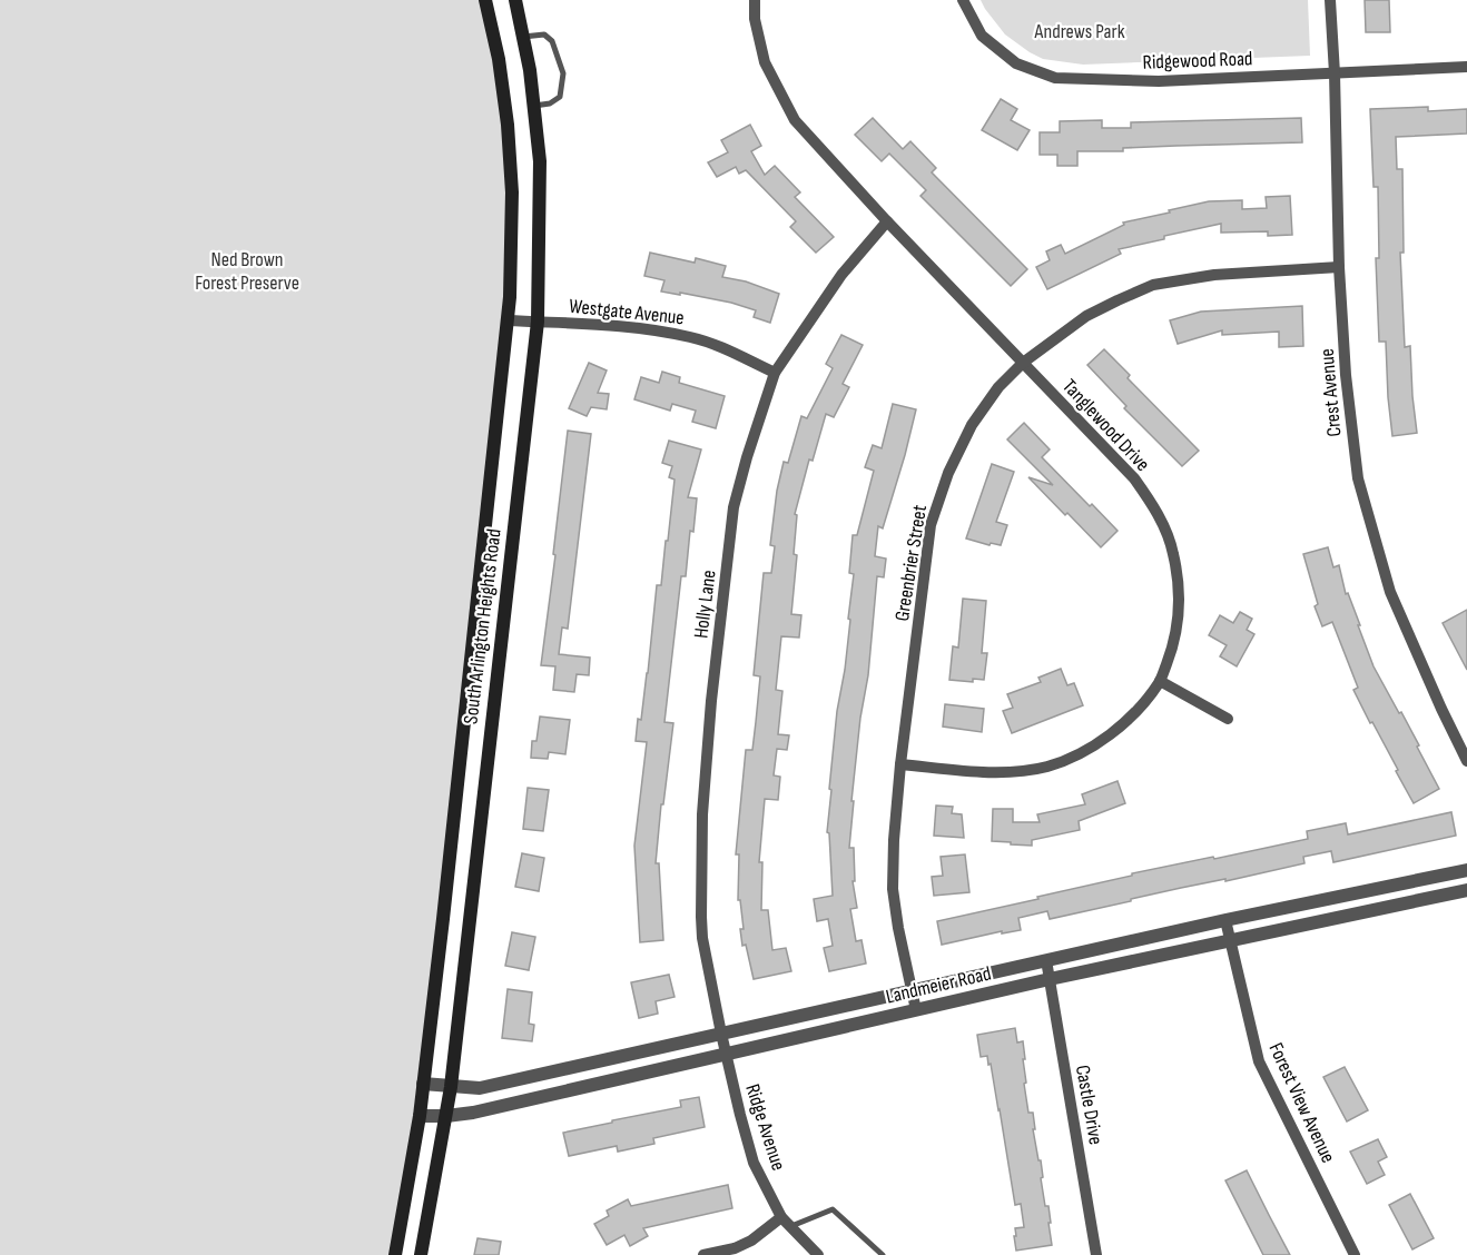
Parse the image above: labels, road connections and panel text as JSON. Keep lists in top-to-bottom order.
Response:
{
  "streets": {
    "main road": ["South Arlington Heights Road"],
    "street": [
      "Ridgewood Road",
      "Westgate Avenue",
      "Crest Avenue",
      "Tanglewood Drive",
      "Greenbrier Street",
      "Holly Lane",
      "Landmeier Road",
      "Forest View Avenue",
      "Castle Drive",
      "Ridge Avenue"
    ]
  },
  "crossings": [
    ["Ridgewood Road", "Crest Avenue"],
    ["Westgate Avenue", "Holly Lane"],
    ["Westgate Avenue", "South Arlington Heights Road"],
    ["Crest Avenue", "Greenbrier Street"],
    ["Tanglewood Drive", "Greenbrier Street"],
    ["Tanglewood Drive", "Holly Lane"],
    ["Greenbrier Street", "Landmeier Road"],
    ["Holly Lane", "Landmeier Road"],
    ["Holly Lane", "Ridge Avenue"],
    ["South Arlington Heights Road", "Landmeier Road"],
    ["Landmeier Road", "Forest View Avenue"],
    ["Landmeier Road", "Castle Drive"],
    ["Landmeier Road", "Ridge Avenue"]
  ],
  "parks": ["Andrews Park", "Ned Brown Forest Preserve"]
}
